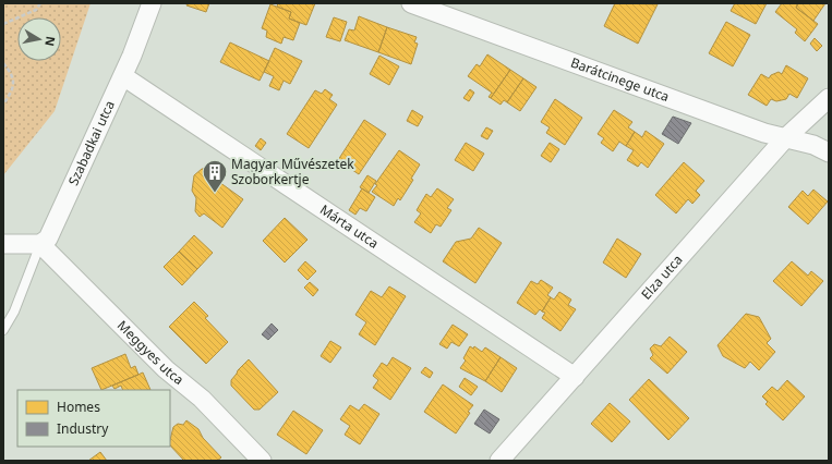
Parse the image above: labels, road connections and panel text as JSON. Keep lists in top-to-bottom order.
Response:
{
  "streets": {
    "street": [
      "Barátcinege utca",
      "Szabadkai utca",
      "Márta utca",
      "Elza utca",
      "Meggyes utca"
    ]
  },
  "crossings": [
    ["Barátcinege utca", "Elza utca"],
    ["Szabadkai utca", "Márta utca"],
    ["Szabadkai utca", "Meggyes utca"],
    ["Márta utca", "Elza utca"]
  ],
  "places": {
    "building": ["Magyar Művészetek Szoborkertje"]
  },
  "legend": ["Homes", "Industry"],
  "north": "right"
}
